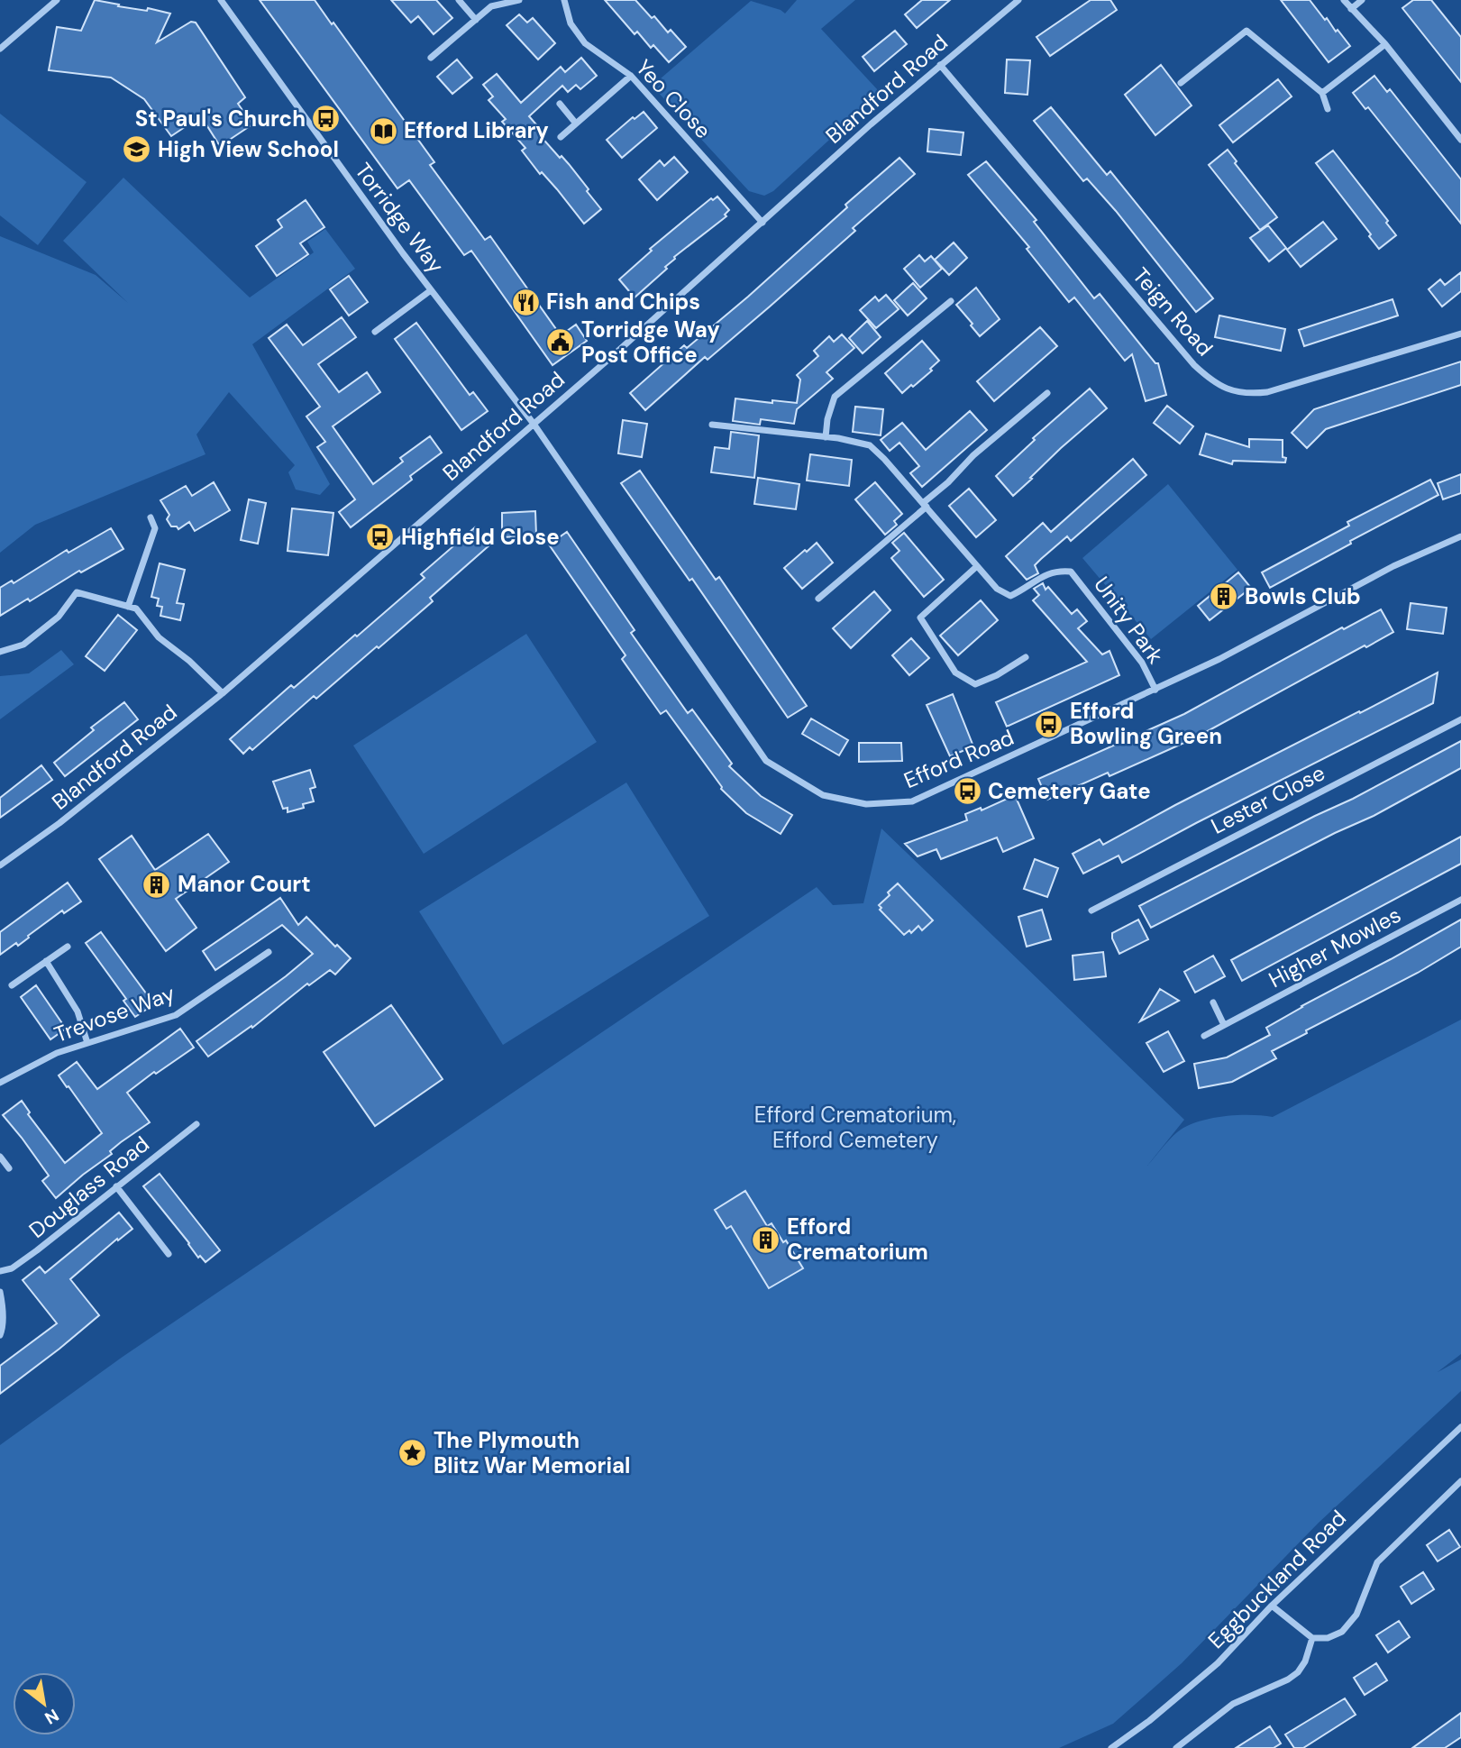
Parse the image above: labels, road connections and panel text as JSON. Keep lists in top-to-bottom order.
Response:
{
  "streets": {
    "street": [
      "Blandford Road",
      "Yeo Close",
      "Torridge Way",
      "Teign Road",
      "Unity Park",
      "Efford Road",
      "Lester Close",
      "Higher Mowles",
      "Trevose Way",
      "Douglass Road",
      "Eggbuckland Road"
    ]
  },
  "crossings": [
    ["Blandford Road", "Yeo Close"],
    ["Blandford Road", "Torridge Way"],
    ["Blandford Road", "Teign Road"],
    ["Blandford Road", "Efford Road"],
    ["Torridge Way", "Efford Road"],
    ["Unity Park", "Efford Road"]
  ],
  "parks": ["Efford Crematorium, Efford Cemetery"],
  "places": {
    "bus stop": [
      "St Paul's Church",
      "Highfield Close",
      "Efford Bowling Green",
      "Cemetery Gate"
    ],
    "library": ["Efford Library"],
    "school or university": ["High View School"],
    "restaurant": ["Fish and Chips"],
    "public building": ["Torridge Way Post Office"],
    "building": ["Bowls Club", "Manor Court", "Efford Crematorium"],
    "place": ["The Plymouth Blitz War Memorial"]
  },
  "north": "bottom right"
}
